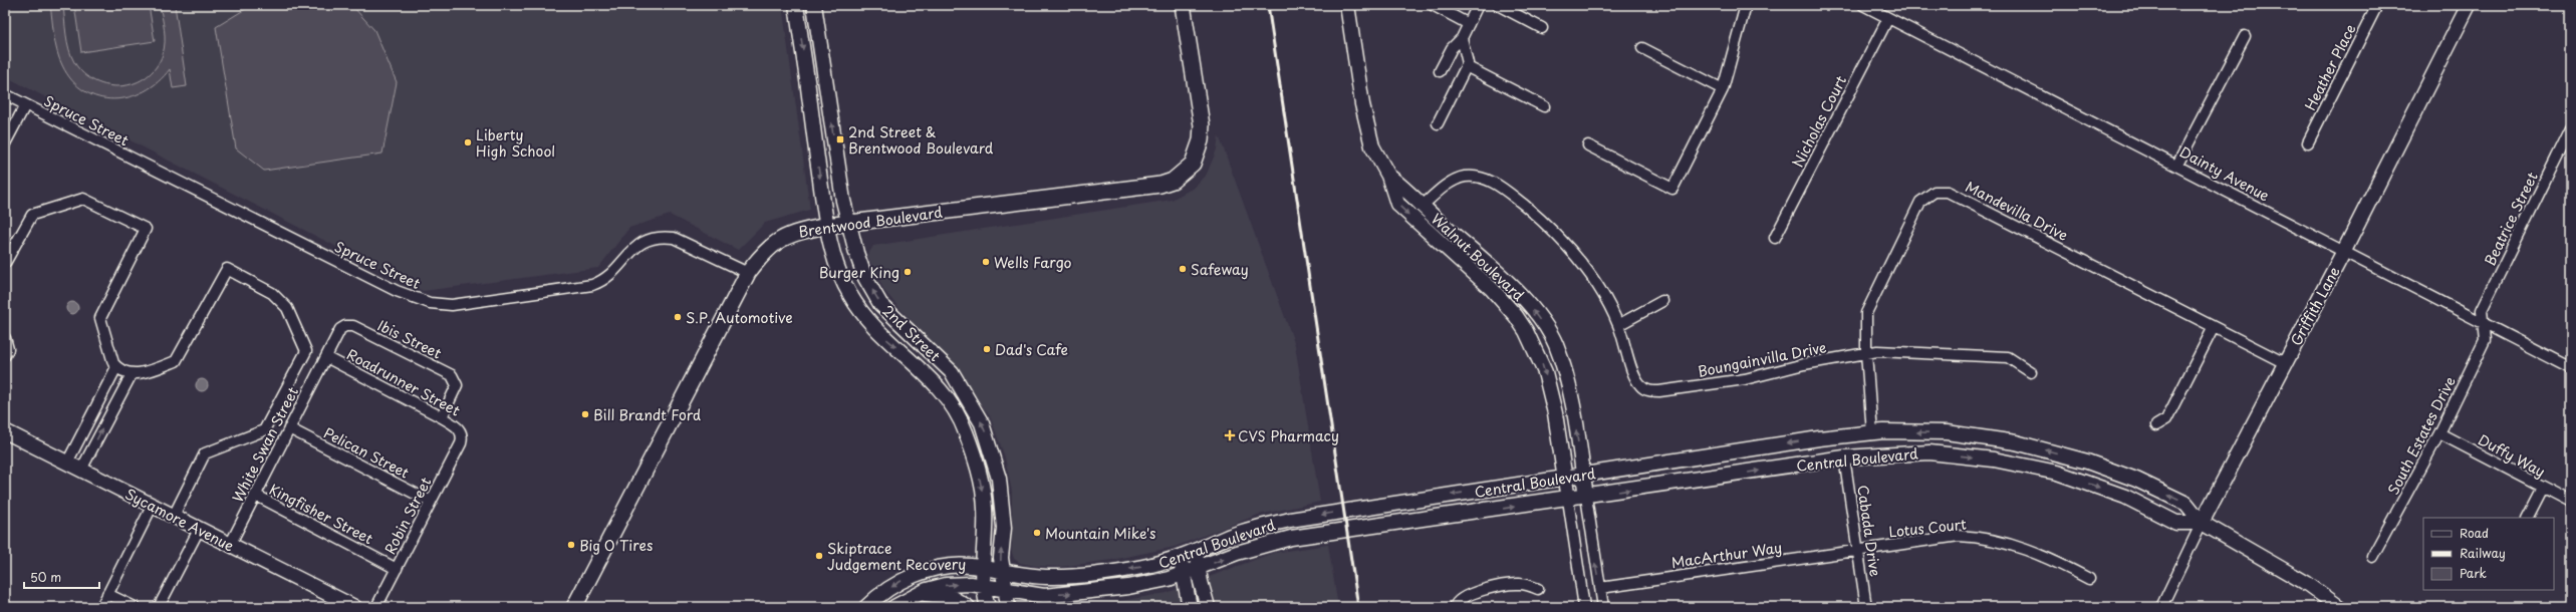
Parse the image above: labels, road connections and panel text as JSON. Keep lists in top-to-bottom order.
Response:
{
  "streets": {
    "main road": ["Brentwood Boulevard"],
    "street": [
      "Heather Place",
      "Spruce Street",
      "Nicholas Court",
      "Dainty Avenue",
      "Mandevilla Drive",
      "Beatrice Street",
      "Walnut Boulevard",
      "Griffith Lane",
      "2nd Street",
      "Ibis Street",
      "Boungainvilla Drive",
      "Roadrunner Street",
      "South Estates Drive",
      "White Swan Street",
      "Pelican Street",
      "Duffy Way",
      "Central Boulevard",
      "Kingfisher Street",
      "Robin Street",
      "Sycamore Avenue",
      "Lotus Court",
      "Cabada Drive",
      "MacArthur Way"
    ]
  },
  "crossings": [
    ["Spruce Street", "Brentwood Boulevard"],
    ["Nicholas Court", "Dainty Avenue"],
    ["Dainty Avenue", "Beatrice Street"],
    ["Dainty Avenue", "Griffith Lane"],
    ["Dainty Avenue", "South Estates Drive"],
    ["Mandevilla Drive", "Griffith Lane"],
    ["Mandevilla Drive", "Boungainvilla Drive"],
    ["Mandevilla Drive", "Central Boulevard"],
    ["Beatrice Street", "South Estates Drive"],
    ["Brentwood Boulevard", "2nd Street"],
    ["Walnut Boulevard", "Boungainvilla Drive"],
    ["Walnut Boulevard", "Central Boulevard"],
    ["Walnut Boulevard", "MacArthur Way"],
    ["Griffith Lane", "Central Boulevard"],
    ["2nd Street", "Central Boulevard"],
    ["Ibis Street", "Roadrunner Street"],
    ["Ibis Street", "White Swan Street"],
    ["Roadrunner Street", "White Swan Street"],
    ["Roadrunner Street", "Robin Street"],
    ["South Estates Drive", "Duffy Way"],
    ["White Swan Street", "Pelican Street"],
    ["White Swan Street", "Kingfisher Street"],
    ["White Swan Street", "Sycamore Avenue"],
    ["Pelican Street", "Robin Street"],
    ["Central Boulevard", "Cabada Drive"],
    ["Kingfisher Street", "Robin Street"],
    ["Lotus Court", "Cabada Drive"],
    ["Lotus Court", "MacArthur Way"],
    ["Cabada Drive", "MacArthur Way"]
  ],
  "places": {
    "transit": ["2nd Street & Brentwood Boulevard"],
    "other": [
      "Liberty High School",
      "Wells Fargo",
      "Safeway",
      "Burger King",
      "S.P. Automotive",
      "Dad's Cafe",
      "Bill Brandt Ford",
      "Mountain Mike's",
      "Big O Tires",
      "Skiptrace Judgement Recovery"
    ],
    "health": ["CVS Pharmacy"]
  },
  "legend": ["Road", "Railway", "Park"],
  "scale_bar": "50 m"
}
